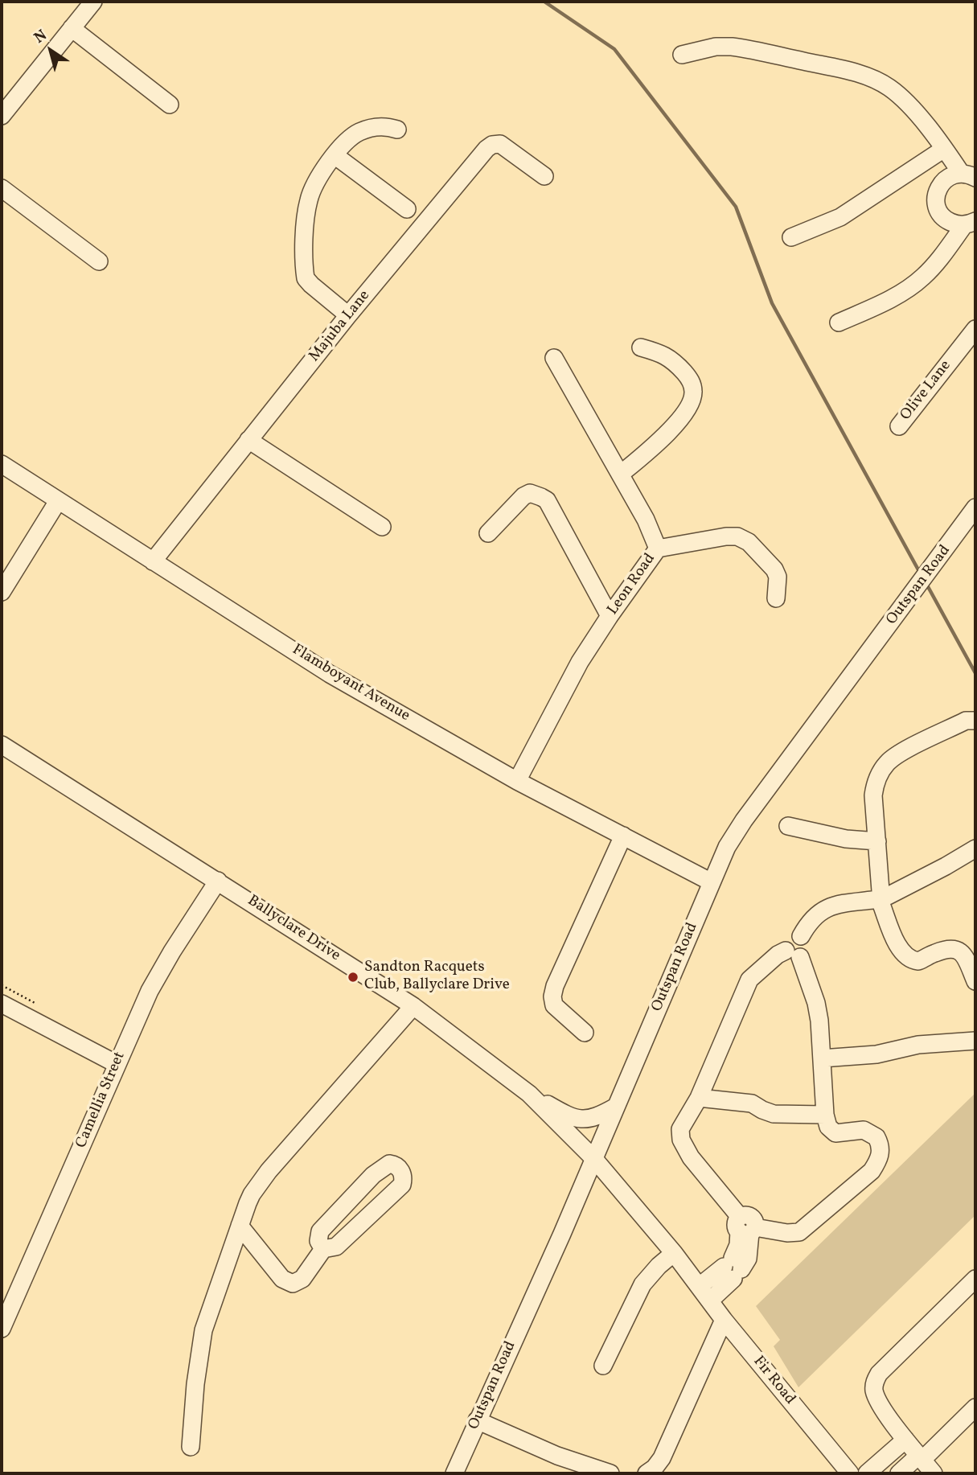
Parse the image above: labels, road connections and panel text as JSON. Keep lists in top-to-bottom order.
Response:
{
  "streets": {
    "street": [
      "Majuba Lane",
      "Olive Lane",
      "Leon Road",
      "Outspan Road",
      "Flamboyant Avenue",
      "Ballyclare Drive",
      "Camellia Street",
      "Fir Road"
    ]
  },
  "crossings": [
    ["Majuba Lane", "Flamboyant Avenue"],
    ["Leon Road", "Flamboyant Avenue"],
    ["Outspan Road", "Flamboyant Avenue"],
    ["Outspan Road", "Ballyclare Drive"],
    ["Outspan Road", "Fir Road"],
    ["Ballyclare Drive", "Camellia Street"],
    ["Ballyclare Drive", "Fir Road"]
  ],
  "places": ["Sandton Racquets Club, Ballyclare Drive"],
  "north": "top left"
}
